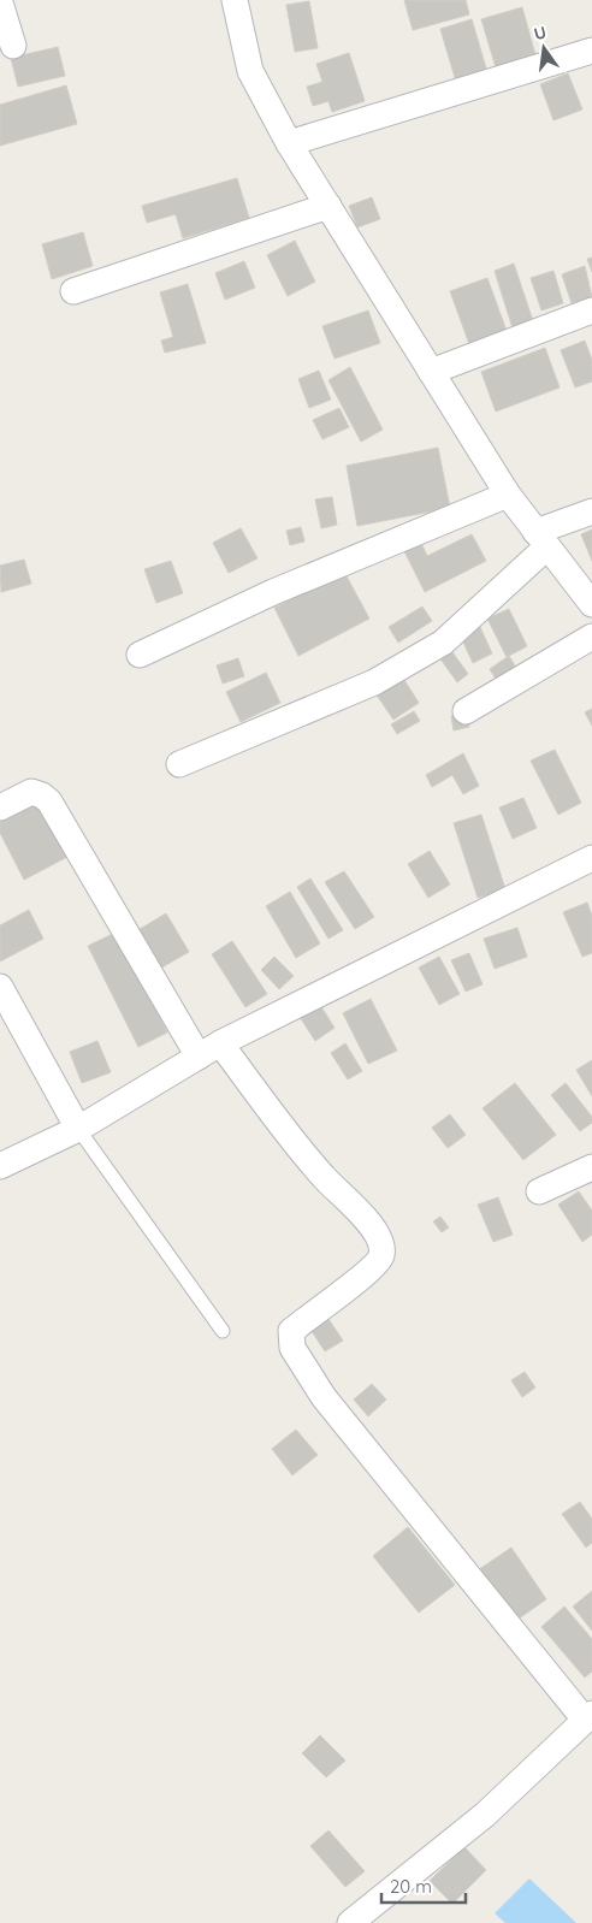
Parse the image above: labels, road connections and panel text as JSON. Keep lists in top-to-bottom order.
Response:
{
  "scale_bar": "20 m",
  "north": "top"
}
